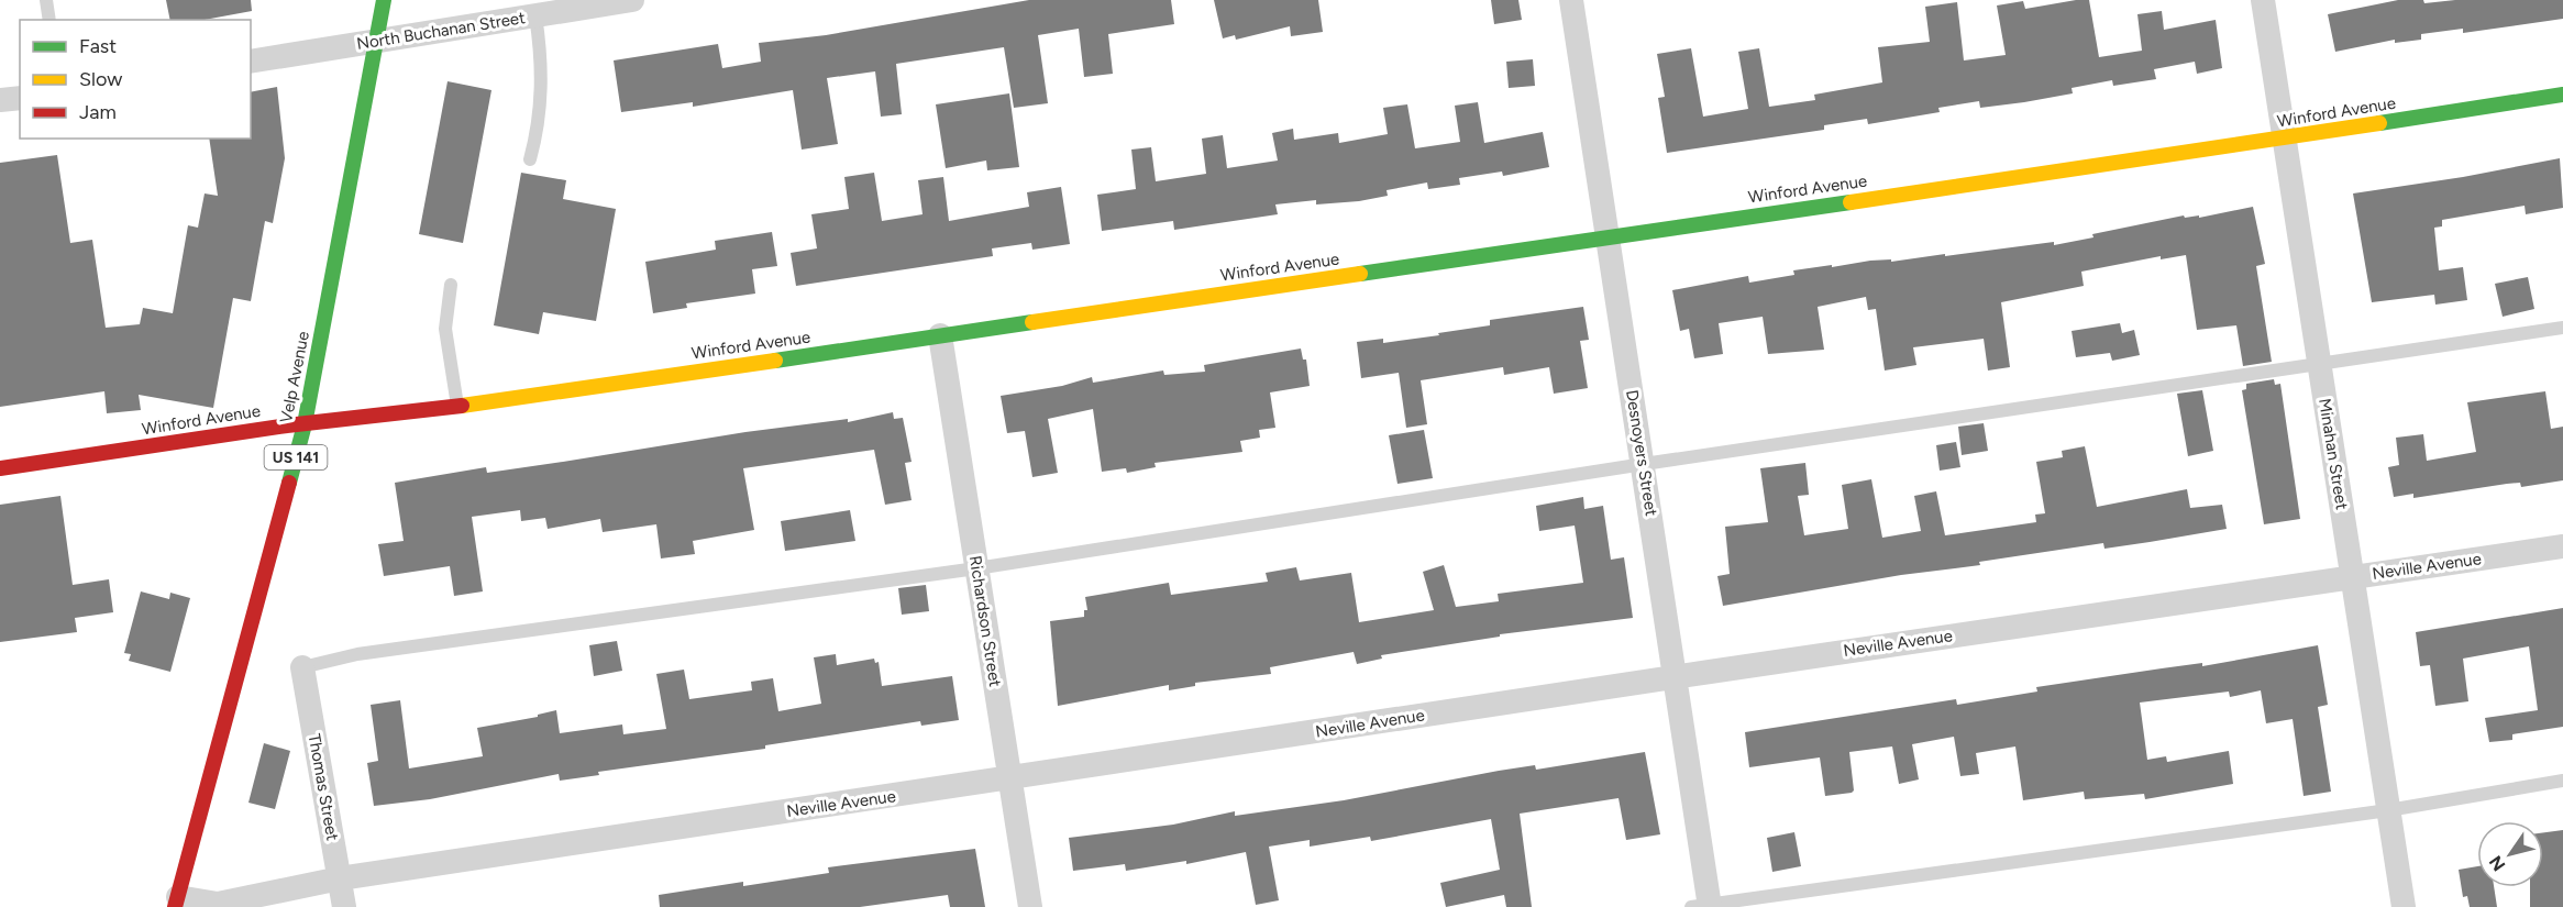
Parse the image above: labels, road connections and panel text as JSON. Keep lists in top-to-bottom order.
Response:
{
  "streets": {
    "street": [
      "North Buchanan Street",
      "Winford Avenue",
      "Velp Avenue",
      "Desnoyers Street",
      "Minahan Street",
      "US 141",
      "Neville Avenue",
      "Richardson Street",
      "Thomas Street"
    ]
  },
  "crossings": [
    ["North Buchanan Street", "Velp Avenue"],
    ["Winford Avenue", "Velp Avenue"],
    ["Winford Avenue", "Desnoyers Street"],
    ["Winford Avenue", "Minahan Street"],
    ["Winford Avenue", "Richardson Street"],
    ["Velp Avenue", "Neville Avenue"],
    ["Desnoyers Street", "Neville Avenue"],
    ["Minahan Street", "Neville Avenue"],
    ["Neville Avenue", "Richardson Street"],
    ["Neville Avenue", "Thomas Street"]
  ],
  "legend": ["Fast", "Slow", "Jam"],
  "north": "bottom left"
}
